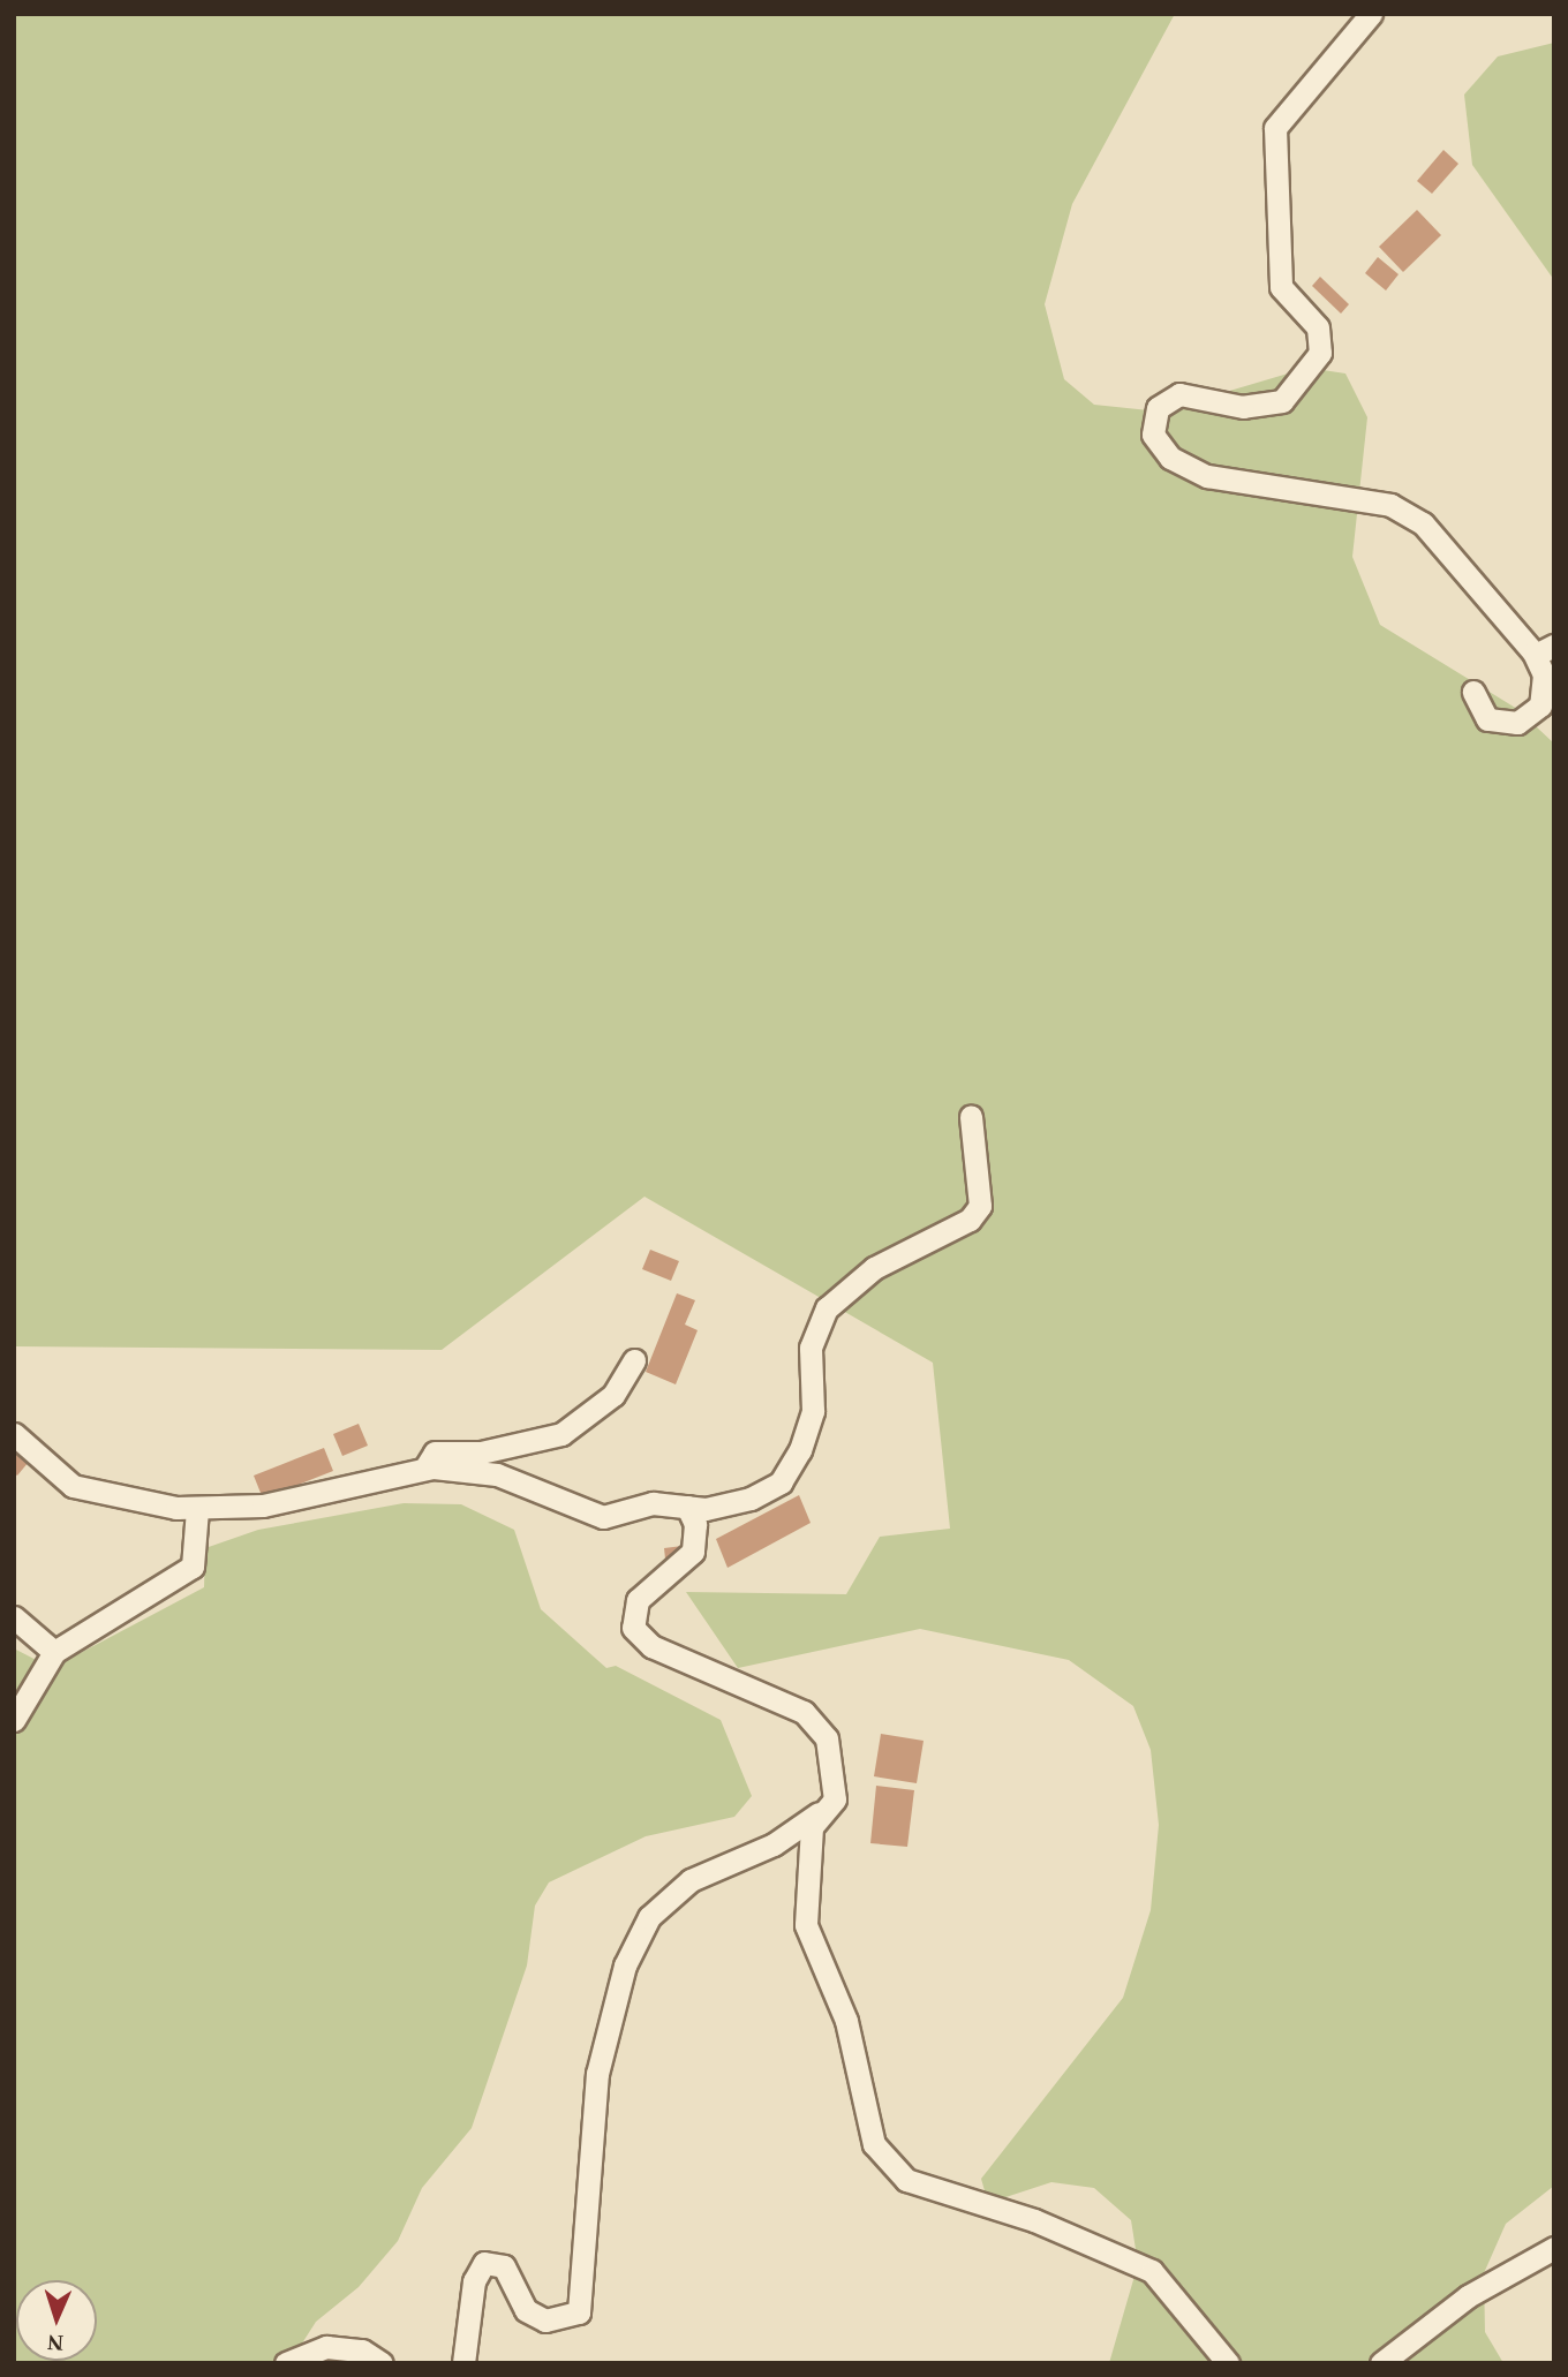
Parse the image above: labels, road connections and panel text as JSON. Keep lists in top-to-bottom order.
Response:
{
  "north": "bottom"
}
